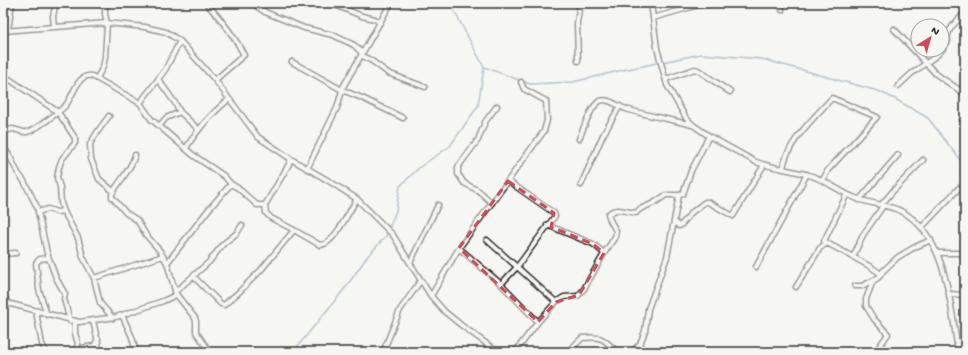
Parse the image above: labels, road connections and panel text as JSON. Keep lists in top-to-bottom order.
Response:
{
  "north": "top right"
}
